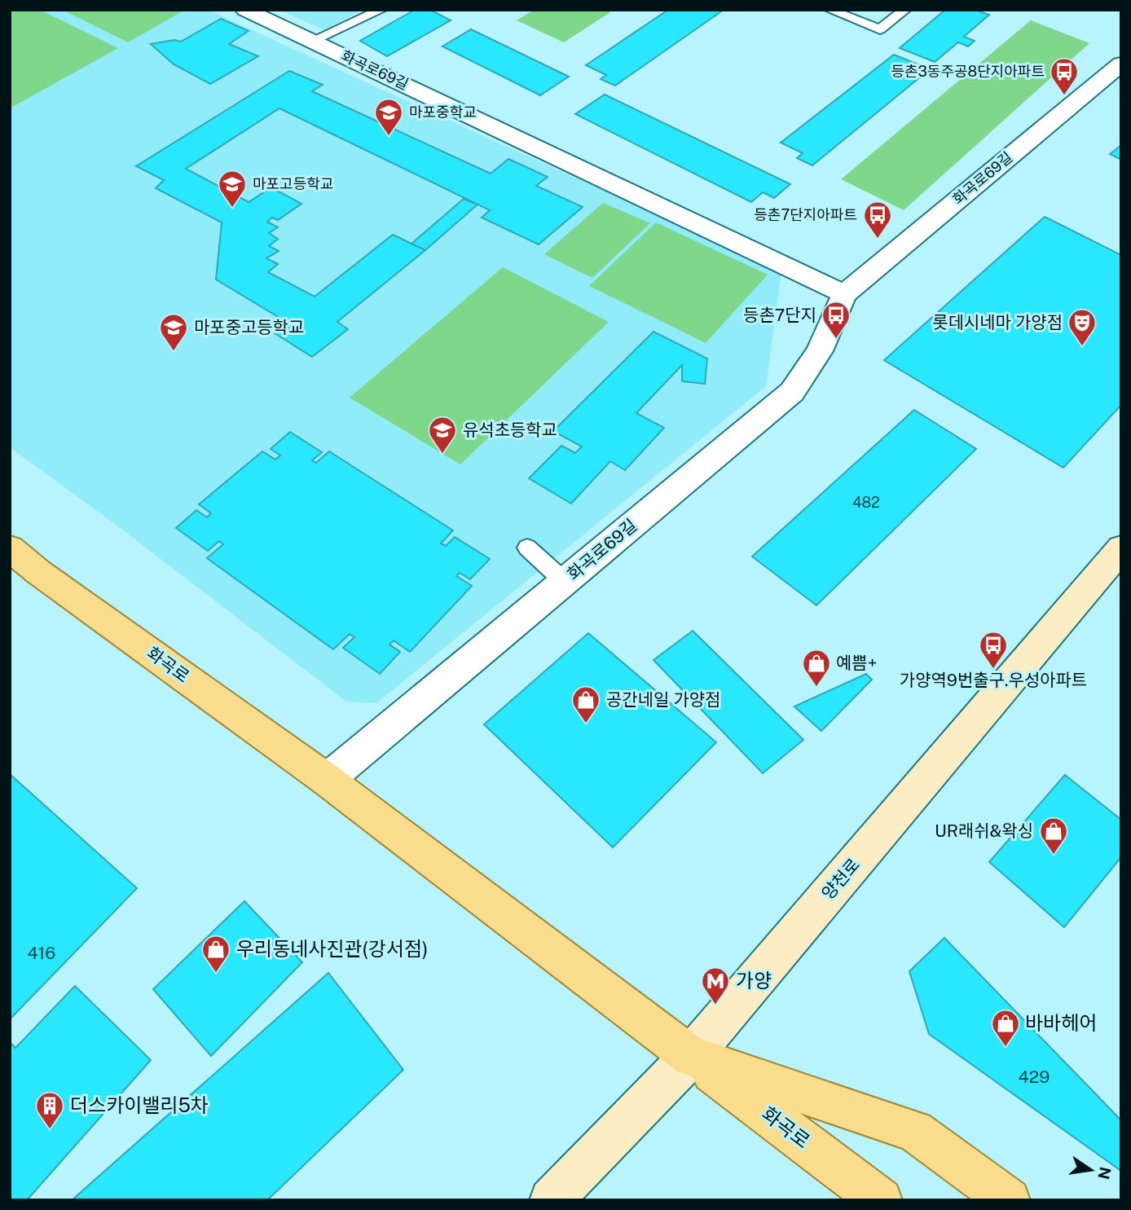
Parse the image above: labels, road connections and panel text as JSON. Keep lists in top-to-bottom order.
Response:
{
  "streets": {
    "main road": ["화곡로", "양천로"],
    "street": ["화곡로69길"]
  },
  "crossings": [
    ["화곡로69길", "화곡로"],
    ["화곡로", "양천로"]
  ],
  "places": {
    "bus stop": [
      "등촌3동주공8단지아파트",
      "등촌7단지아파트",
      "등촌7단지",
      "가양역9번출구.우성아파트"
    ],
    "school or university": [
      "마포중학교",
      "마포고등학교",
      "마포중고등학교",
      "유석초등학교"
    ],
    "theatre": ["롯데시네마 가양점"],
    "shop": [
      "예쁨+",
      "공간네일 가양점",
      "UR래쉬&왁싱",
      "우리동네사진관(강서점)",
      "바바헤어"
    ],
    "metro station": ["가양"],
    "building": ["더스카이밸리5차"]
  },
  "house_numbers": ["482", "416", "429"],
  "north": "right"
}
